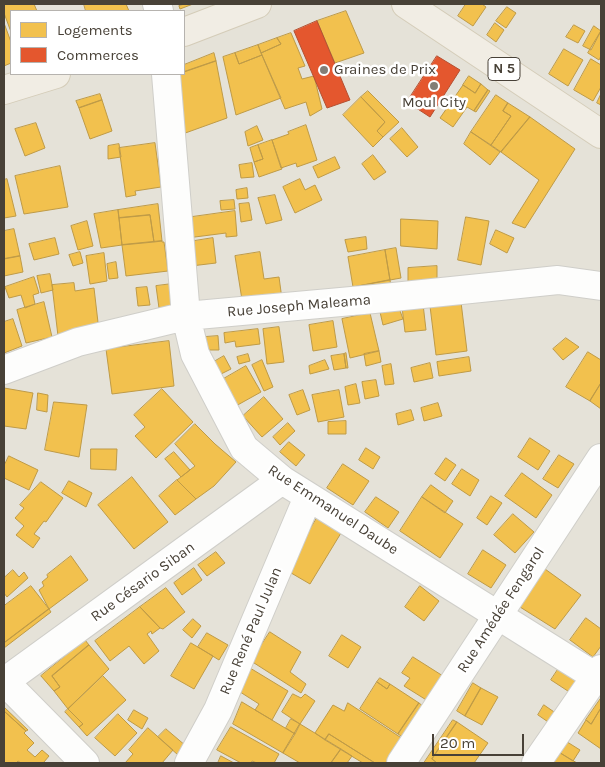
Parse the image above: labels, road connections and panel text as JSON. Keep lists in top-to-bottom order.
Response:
{
  "streets": {
    "main road": ["N 5"],
    "street": [
      "Rue Joseph Maleama",
      "Rue Emmanuel Daube",
      "Rue Césario Siban",
      "Rue Amédée Fengarol",
      "Rue René Paul Julan"
    ]
  },
  "crossings": [
    ["Rue Joseph Maleama", "Rue Emmanuel Daube"],
    ["Rue Emmanuel Daube", "Rue Césario Siban"],
    ["Rue Emmanuel Daube", "Rue Amédée Fengarol"],
    ["Rue Emmanuel Daube", "Rue René Paul Julan"]
  ],
  "places": ["Graines de Prix", "Moul City"],
  "legend": ["Logements", "Commerces"],
  "scale_bar": "20 m"
}
